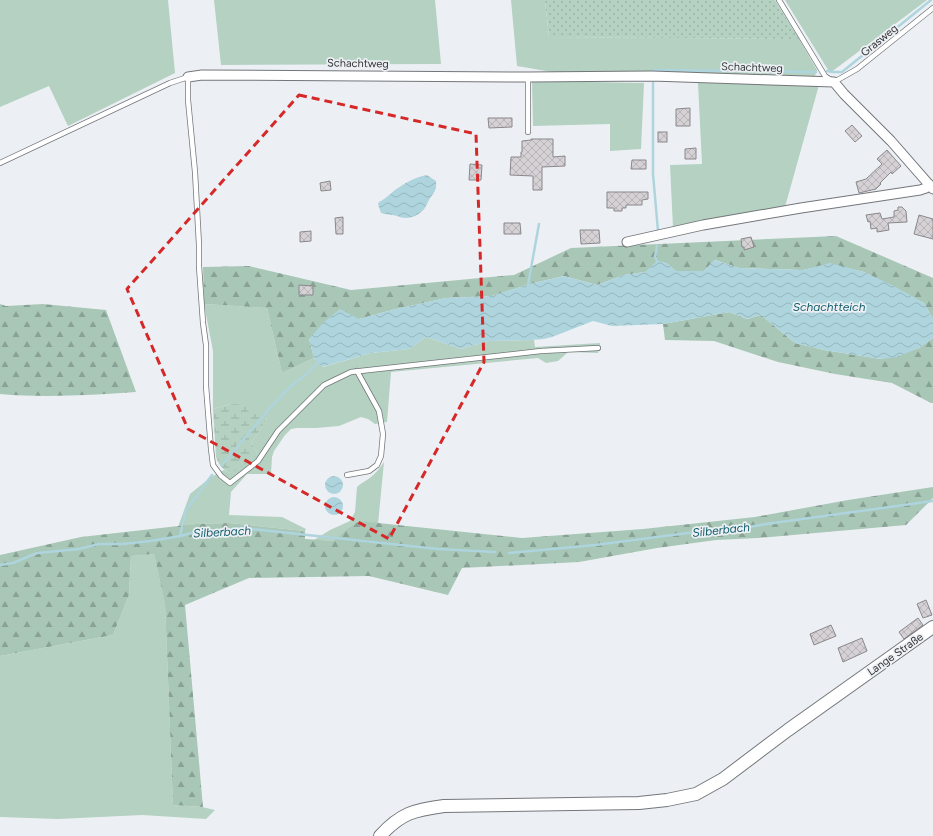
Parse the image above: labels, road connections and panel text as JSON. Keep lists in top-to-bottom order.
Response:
{
  "streets": {
    "street": ["Schachtweg", "Lange Straße"],
    "lane": ["Grasweg"]
  },
  "crossings": [
    ["Grasweg", "Schachtweg"]
  ],
  "water": ["Schachtteich", "Silberbach"]
}
